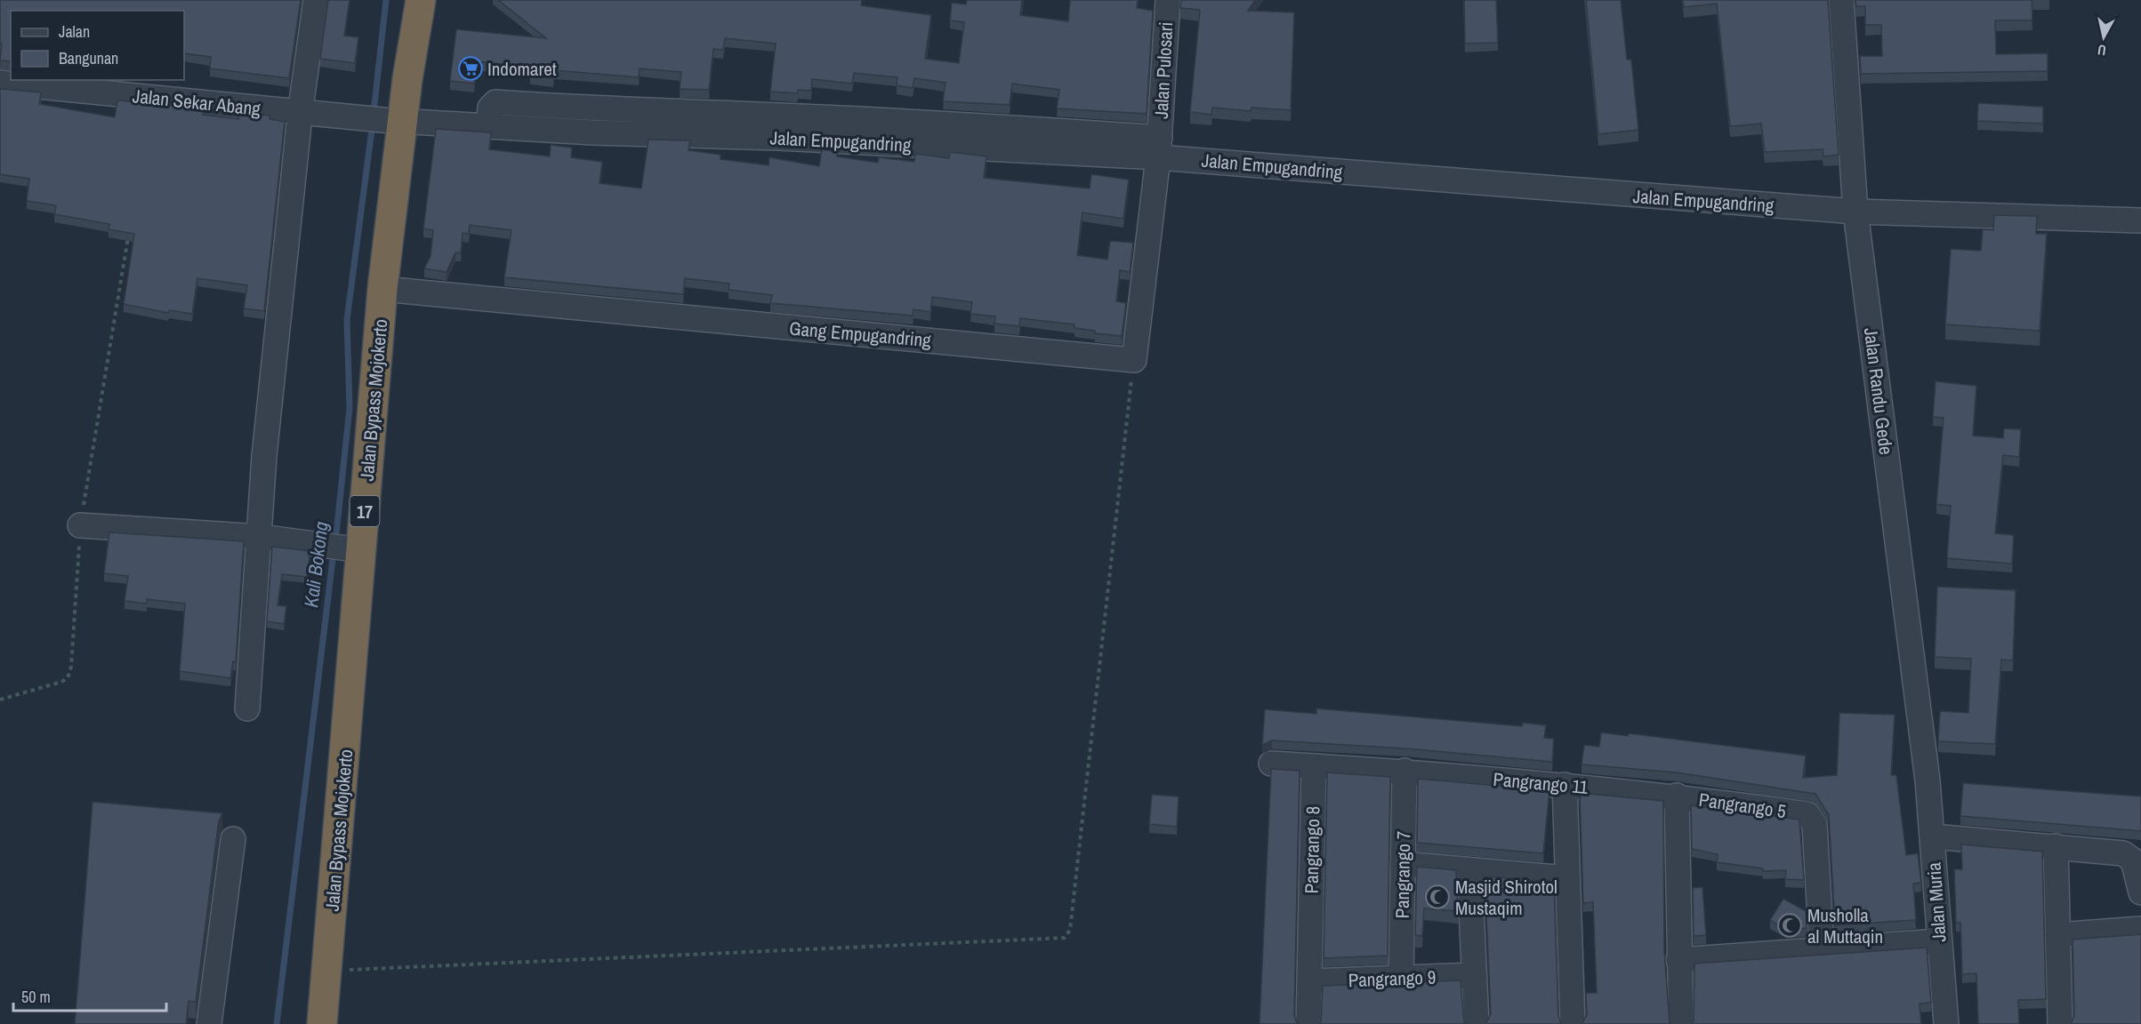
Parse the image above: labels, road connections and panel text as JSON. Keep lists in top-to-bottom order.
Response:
{
  "streets": {
    "highway": ["Jalan Bypass Mojokerto", "17"],
    "street": [
      "Jalan Pulosari",
      "Jalan Sekar Abang",
      "Jalan Empugandring",
      "Gang Empugandring",
      "Jalan Randu Gede",
      "Pangrango 11",
      "Pangrango 5",
      "Pangrango 8",
      "Pangrango 7",
      "Jalan Muria",
      "Pangrango 9"
    ]
  },
  "crossings": [
    ["Jalan Pulosari", "Jalan Empugandring"],
    ["Jalan Sekar Abang", "Jalan Empugandring"],
    ["Jalan Sekar Abang", "Jalan Bypass Mojokerto"],
    ["Jalan Empugandring", "Jalan Randu Gede"],
    ["Jalan Empugandring", "Jalan Bypass Mojokerto"],
    ["Gang Empugandring", "Jalan Bypass Mojokerto"],
    ["Jalan Randu Gede", "Jalan Muria"],
    ["Pangrango 11", "Pangrango 5"],
    ["Pangrango 11", "Pangrango 7"],
    ["Pangrango 8", "Pangrango 9"],
    ["Pangrango 7", "Pangrango 9"]
  ],
  "water": ["Kali Bokong"],
  "places": {
    "supermarket": ["Indomaret"],
    "mosque": ["Masjid Shirotol Mustaqim", "Musholla al Muttaqin"]
  },
  "legend": ["Jalan", "Bangunan"],
  "scale_bar": "50 m",
  "north": "bottom"
}
